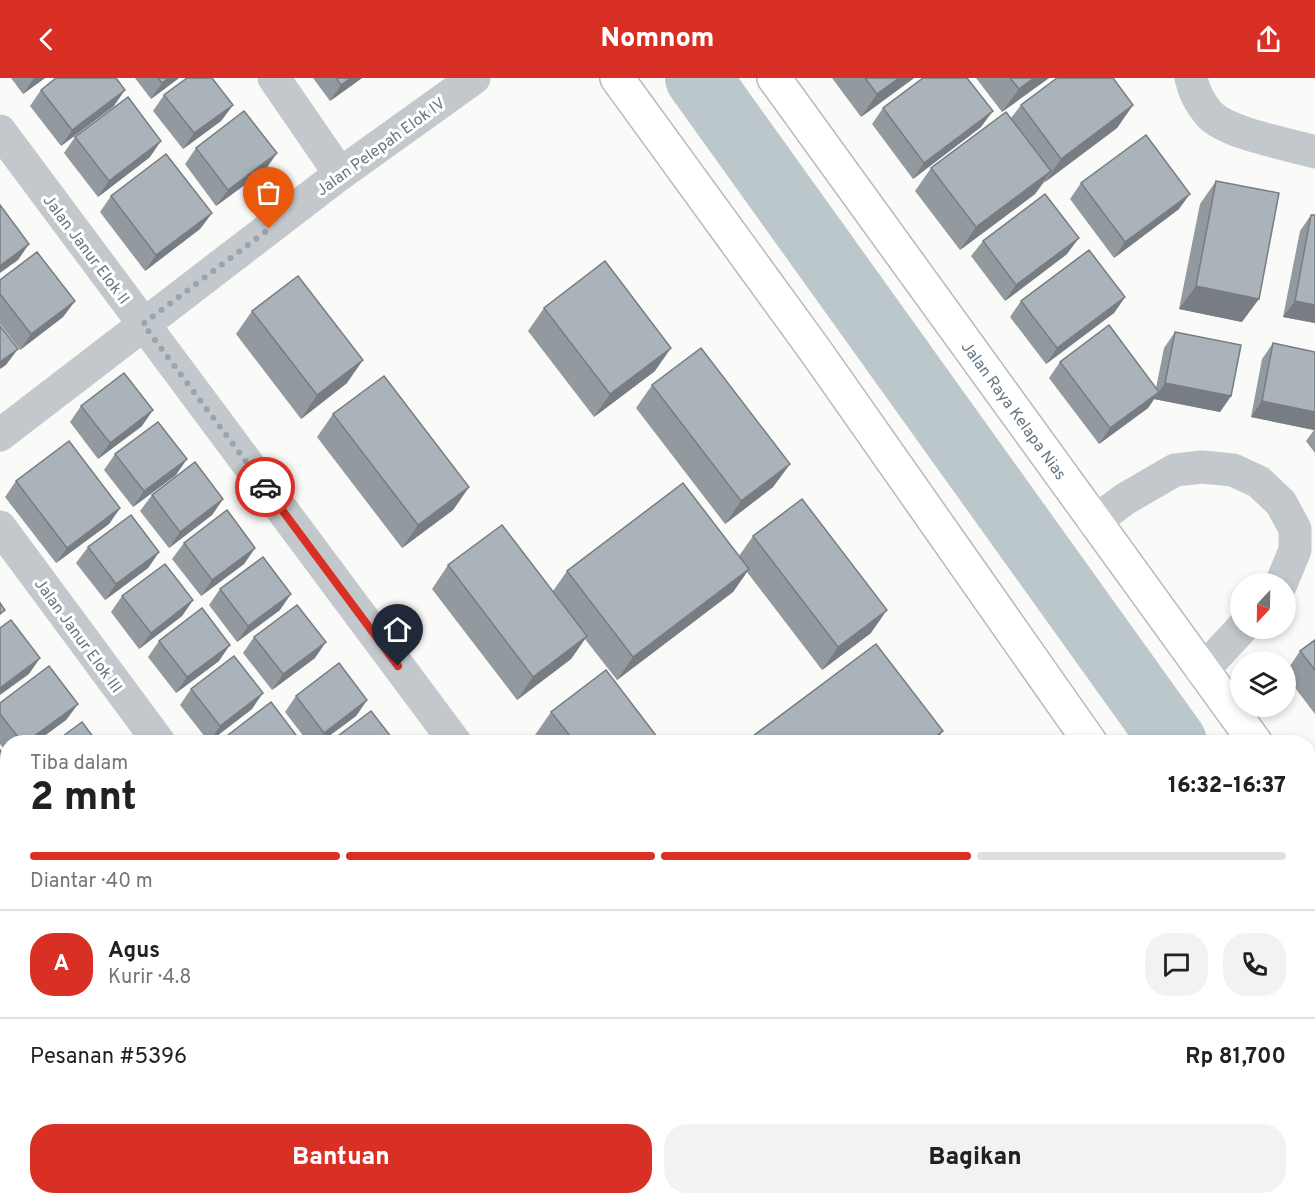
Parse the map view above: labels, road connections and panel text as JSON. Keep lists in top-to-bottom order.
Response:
{
  "streets": {
    "main road": ["Jalan Raya Kelapa Nias"],
    "street": ["Jalan Pelepah Elok IV", "Jalan Janur Elok II", "Jalan Janur Elok III"]
  },
  "crossings": [
    ["Jalan Pelepah Elok IV", "Jalan Janur Elok II"]
  ],
  "north": "bottom",
  "page": {
    "header": "Nomnom",
    "heading": ["2 mnt", "Tiba dalam", "16:32–16:37"],
    "panel": [
      "Agus",
      "Kurir · 4.8",
      "Pesanan #5396",
      "Rp 81,700"
    ],
    "bar": "Diantar · 40 m",
    "round": "A",
    "buttons": ["Bantuan", "Bagikan"]
  }
}
